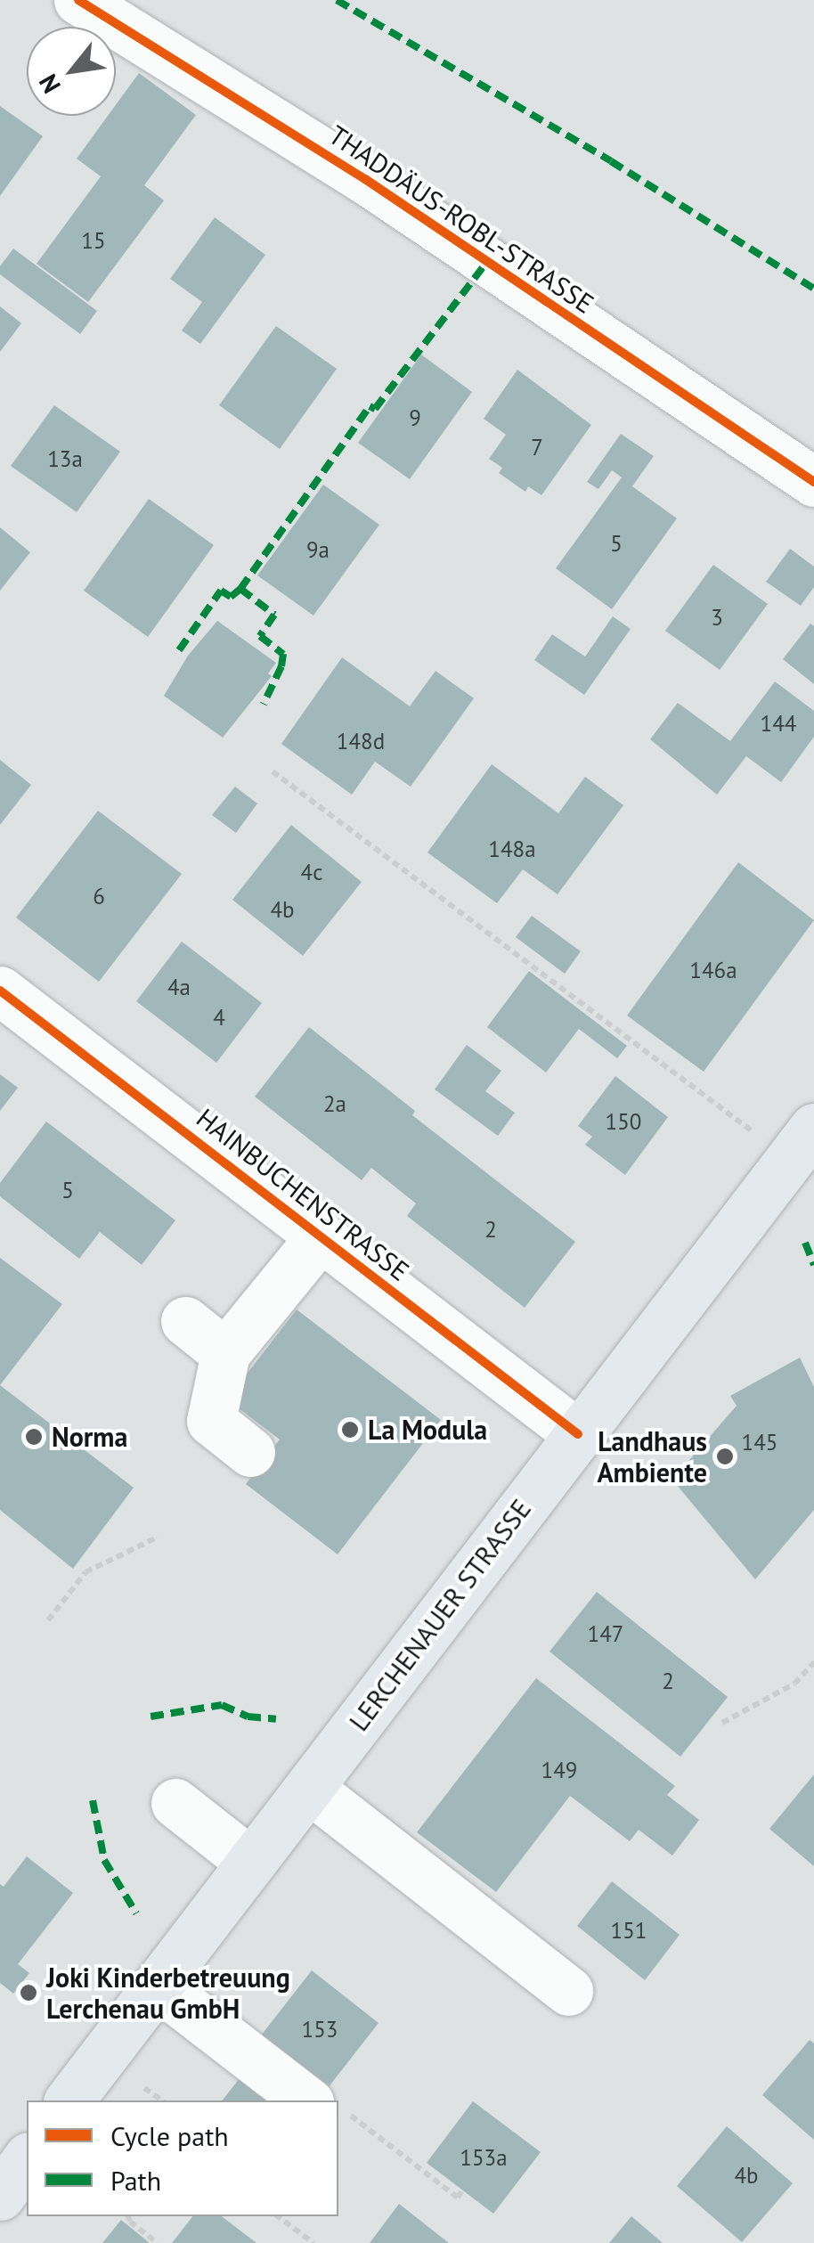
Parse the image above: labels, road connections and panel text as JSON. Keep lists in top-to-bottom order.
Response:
{
  "streets": {
    "main road": ["LERCHENAUER STRASSE"],
    "street": ["THADDÄUS-ROBL-STRASSE", "HAINBUCHENSTRASSE"]
  },
  "crossings": [
    ["HAINBUCHENSTRASSE", "LERCHENAUER STRASSE"]
  ],
  "places": [
    "La Modula",
    "Norma",
    "Landhaus Ambiente",
    "Joki Kinderbetreuung Lerchenau GmbH"
  ],
  "house_numbers": [
    "15",
    "9",
    "7",
    "13a",
    "5",
    "9a",
    "3",
    "144",
    "148d",
    "148a",
    "4c",
    "6",
    "4b",
    "146a",
    "4a",
    "4",
    "2a",
    "150",
    "5",
    "2",
    "145",
    "147",
    "2",
    "149",
    "151",
    "153",
    "153a",
    "4b"
  ],
  "legend": ["Cycle path", "Path"],
  "north": "bottom left"
}
